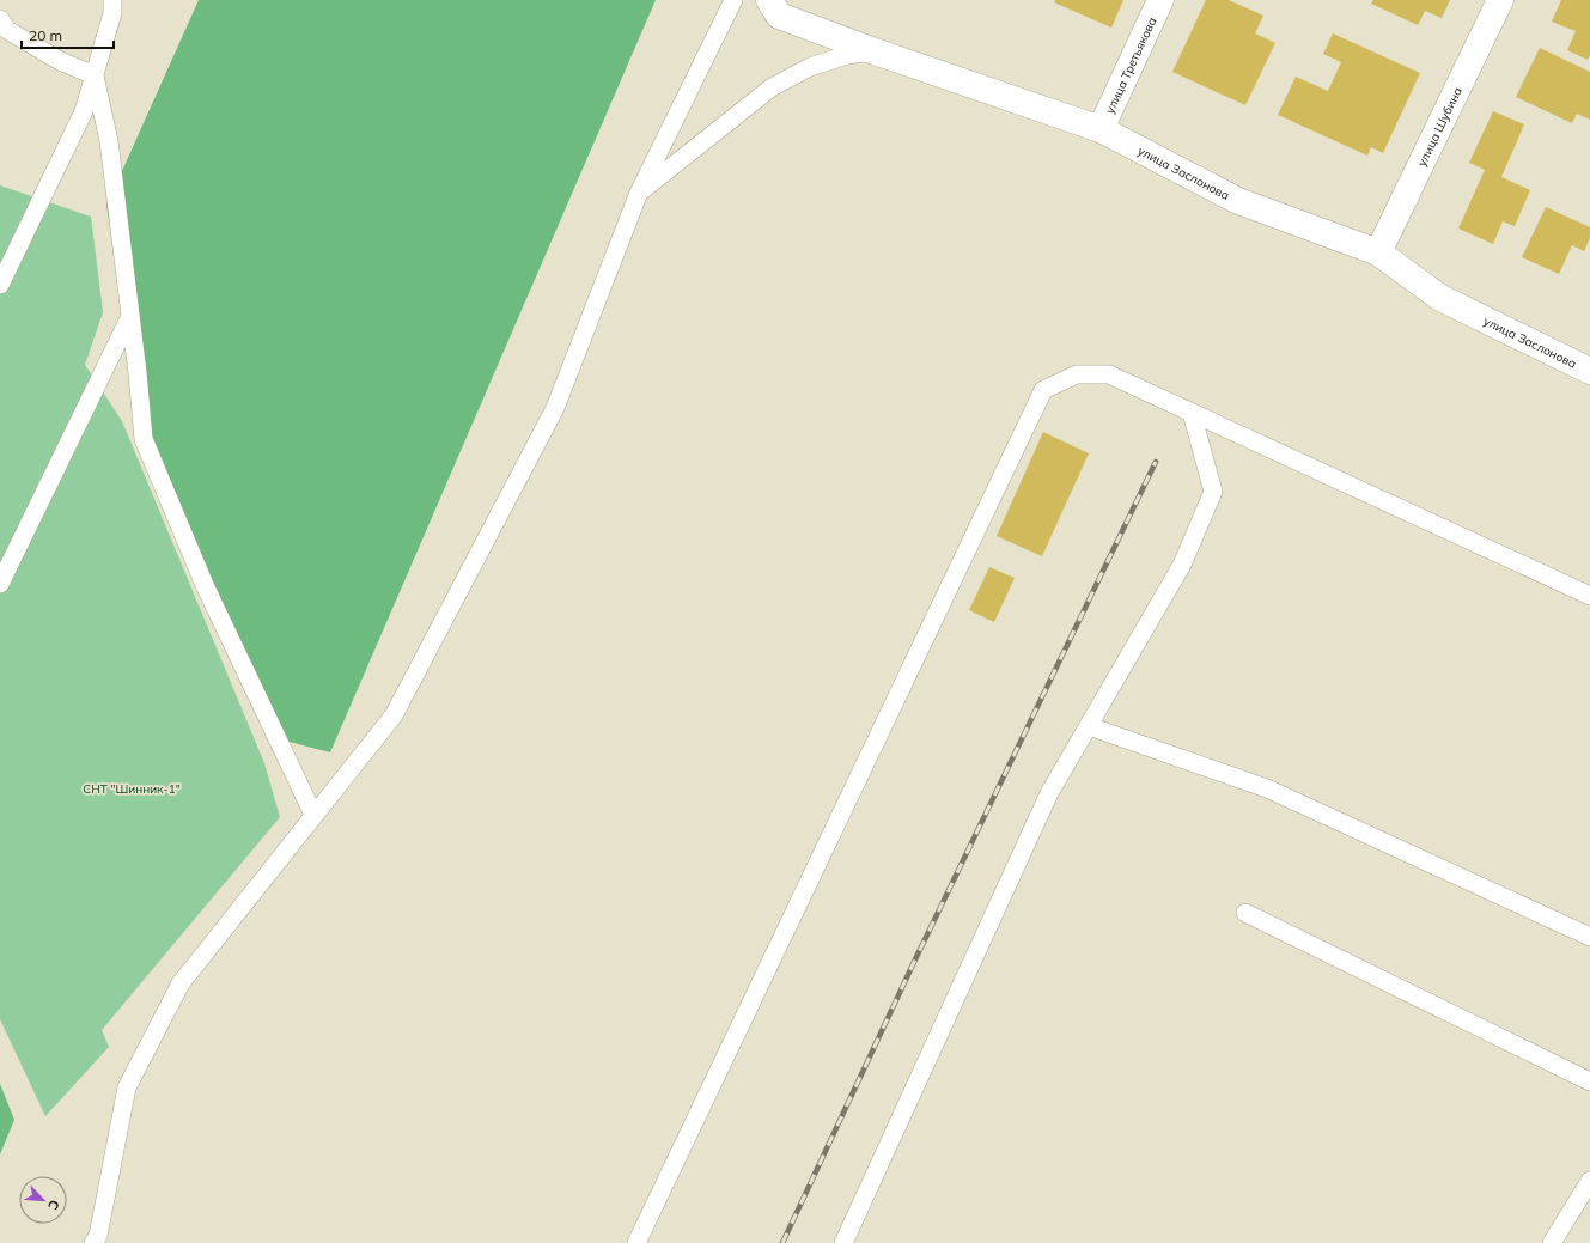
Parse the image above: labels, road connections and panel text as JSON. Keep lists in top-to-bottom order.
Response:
{
  "streets": {
    "street": ["улица Третьякова", "улица Шубина", "улица Заслонова"]
  },
  "crossings": [
    ["улица Третьякова", "улица Заслонова"],
    ["улица Шубина", "улица Заслонова"]
  ],
  "parks": ["СНТ \"Шинник-1\""],
  "scale_bar": "20 m",
  "north": "bottom right"
}
